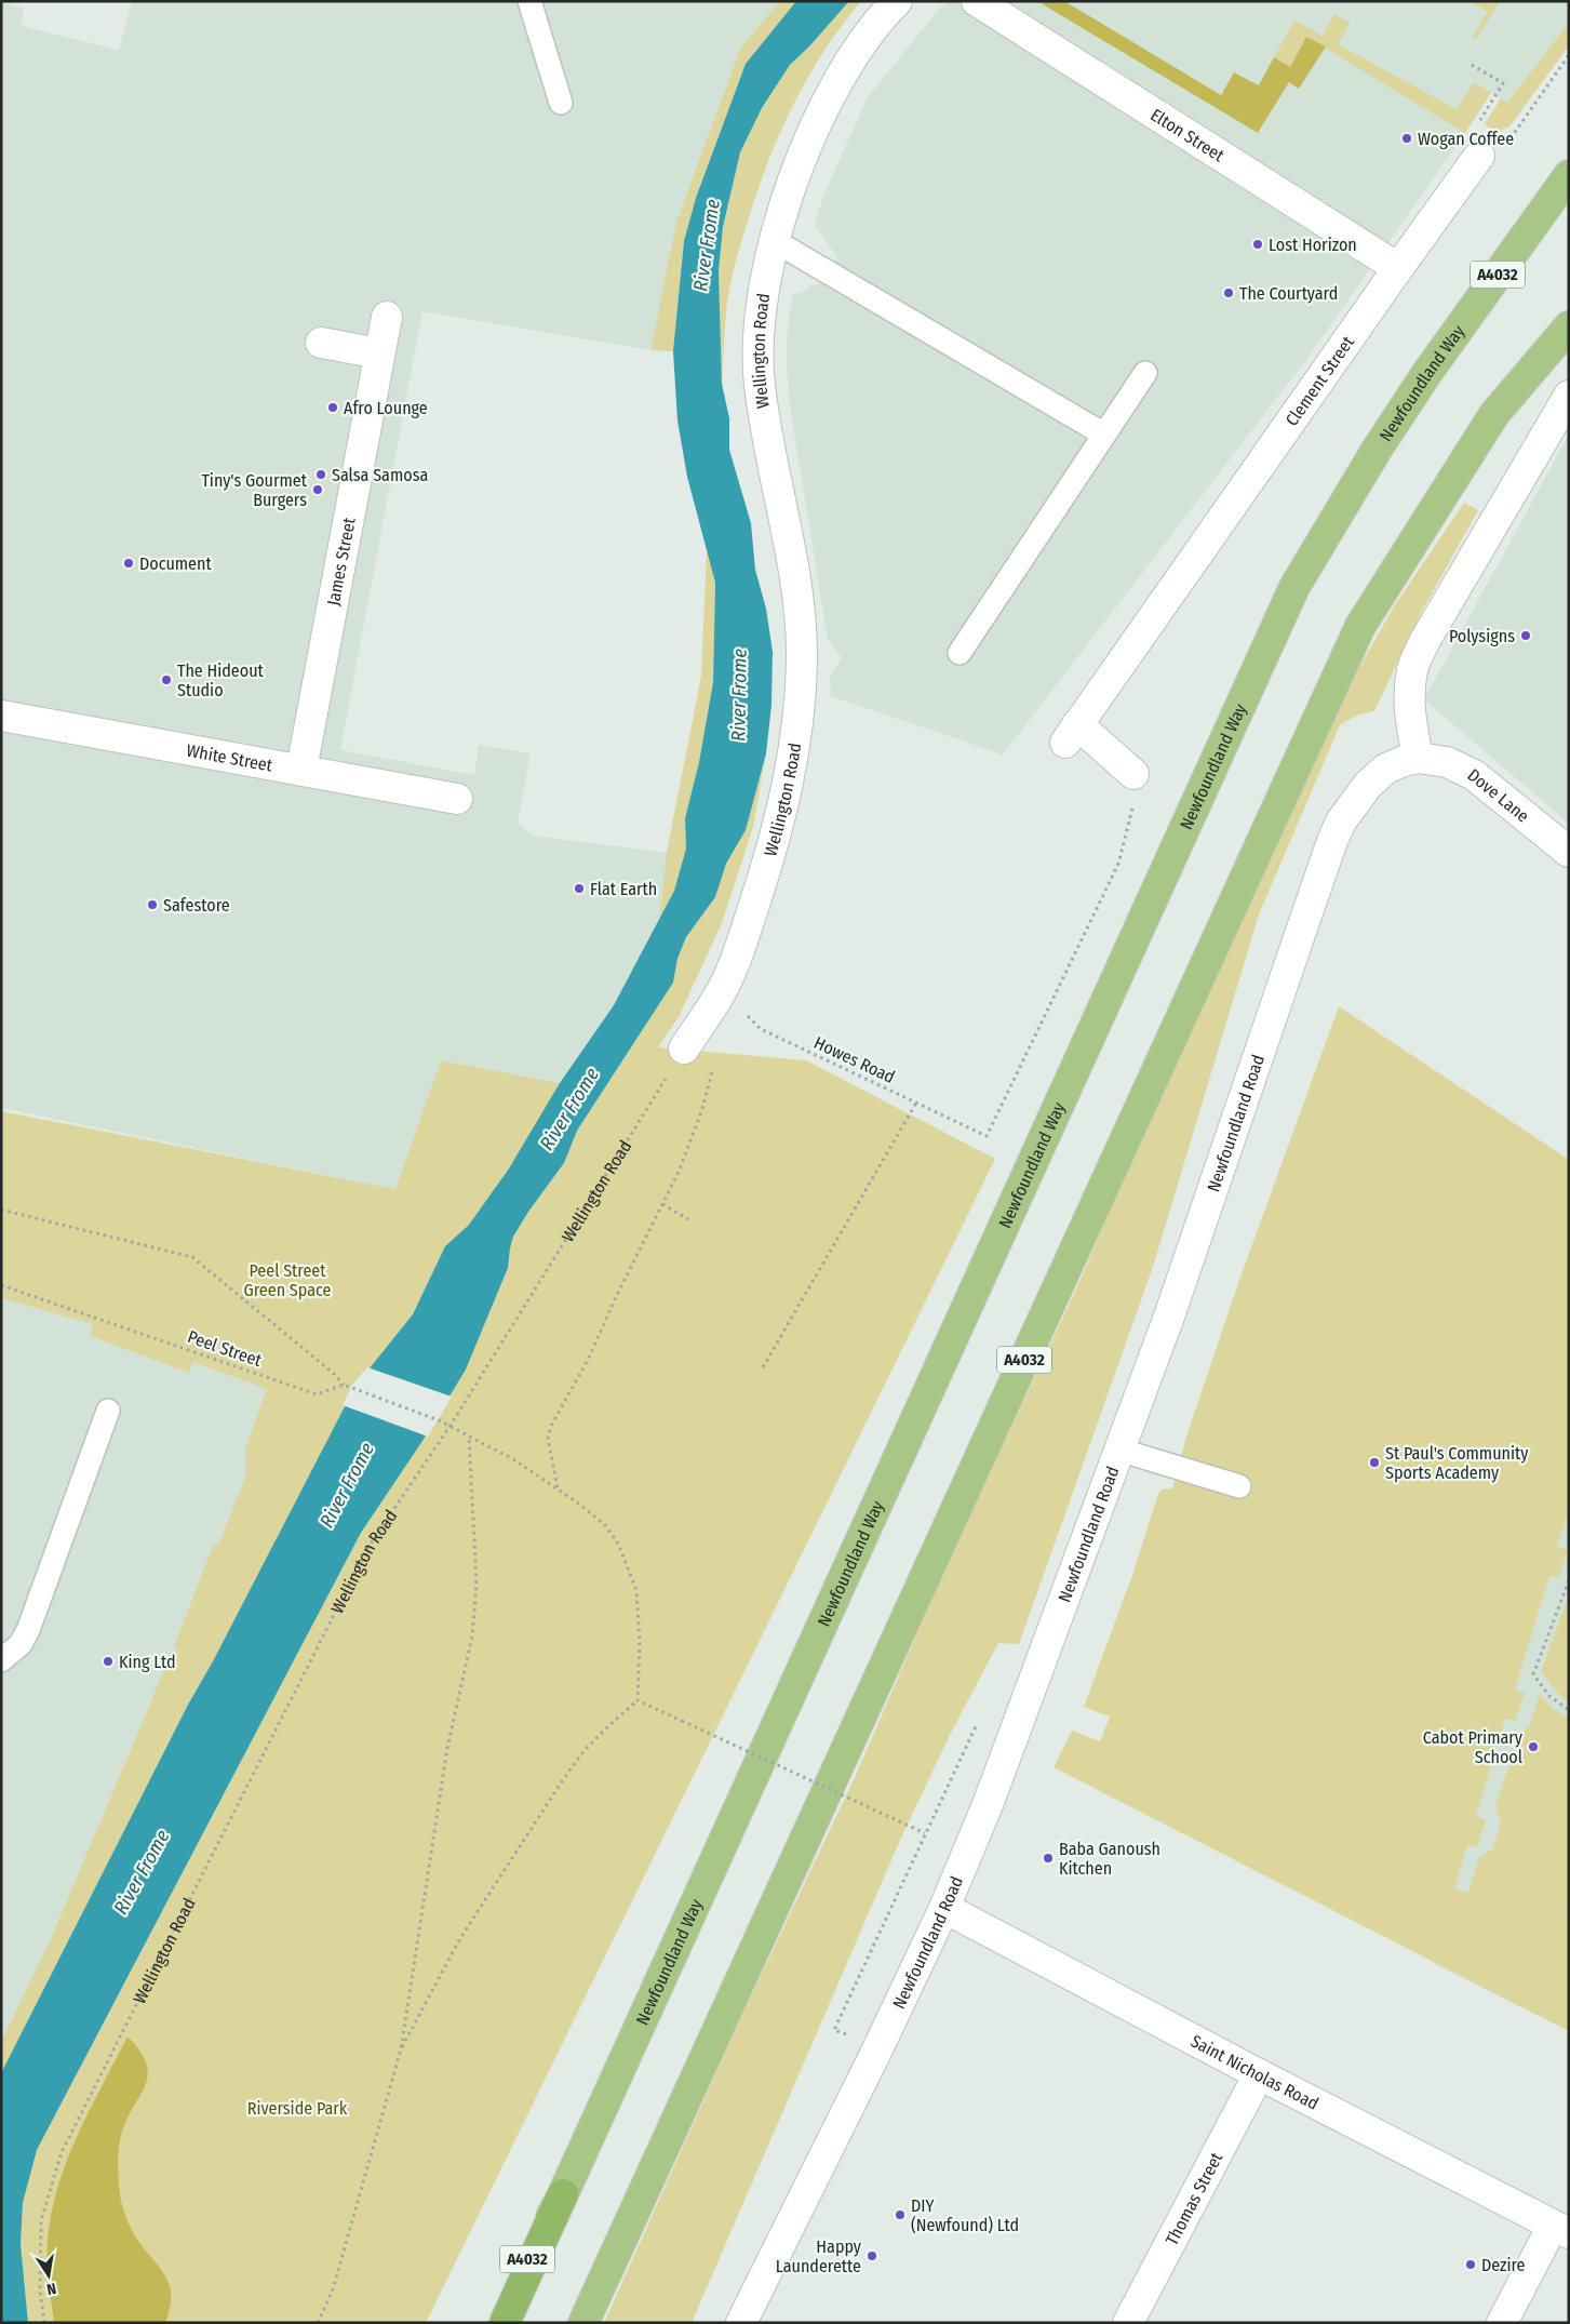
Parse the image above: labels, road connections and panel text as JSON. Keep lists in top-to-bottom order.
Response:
{
  "streets": {
    "highway": ["A4032", "Newfoundland Way"],
    "street": [
      "Elton Street",
      "Wellington Road",
      "Clement Street",
      "James Street",
      "White Street",
      "Dove Lane",
      "Newfoundland Road",
      "Saint Nicholas Road",
      "Thomas Street"
    ],
    "path": ["Howes Road", "Peel Street"]
  },
  "crossings": [
    ["Elton Street", "Clement Street"],
    ["A4032", "Newfoundland Way"],
    ["Wellington Road", "Howes Road"],
    ["Clement Street", "Howes Road"],
    ["James Street", "White Street"],
    ["Dove Lane", "Newfoundland Road"],
    ["Newfoundland Road", "Saint Nicholas Road"],
    ["Saint Nicholas Road", "Thomas Street"]
  ],
  "water": ["River Frome"],
  "parks": ["Peel Street Green Space", "Riverside Park"],
  "places": [
    "Wogan Coffee",
    "Lost Horizon",
    "The Courtyard",
    "Afro Lounge",
    "Salsa Samosa",
    "Tiny's Gourmet Burgers",
    "Document",
    "Polysigns",
    "The Hideout Studio",
    "Flat Earth",
    "Safestore",
    "St Paul's Community Sports Academy",
    "King Ltd",
    "Cabot Primary School",
    "Baba Ganoush Kitchen",
    "DIY (Newfound) Ltd",
    "Happy Launderette",
    "Dezire"
  ],
  "north": "bottom"
}
